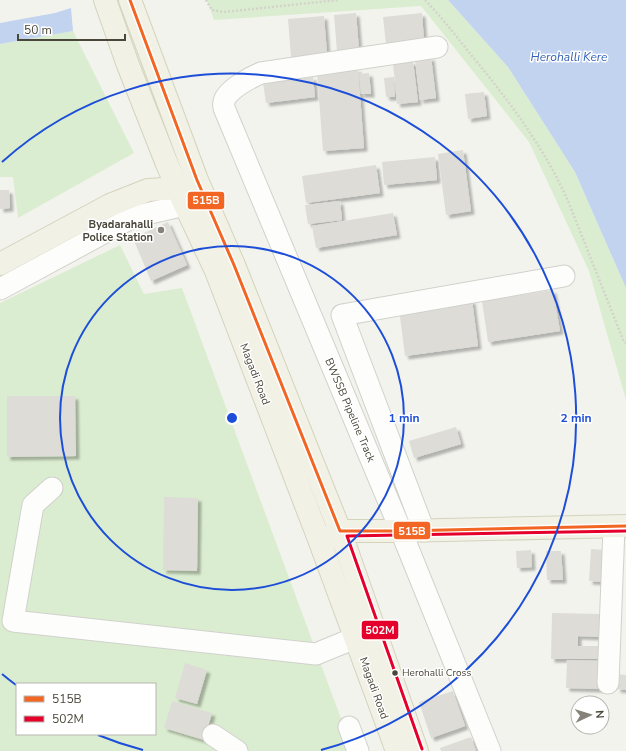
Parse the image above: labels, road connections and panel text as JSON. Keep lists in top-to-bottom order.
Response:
{
  "streets": {
    "main road": ["Magadi Road"],
    "street": ["BWSSB Pipeline Track"]
  },
  "water": ["Herohalli Kere"],
  "places": ["Byadarahalli Police Station", "Herohalli Cross"],
  "lines": ["transit line 515B", "transit line 502M"],
  "legend": ["515B", "502M"],
  "scale_bar": "50 m",
  "north": "right",
  "rings": ["1 min", "2 min"]
}
